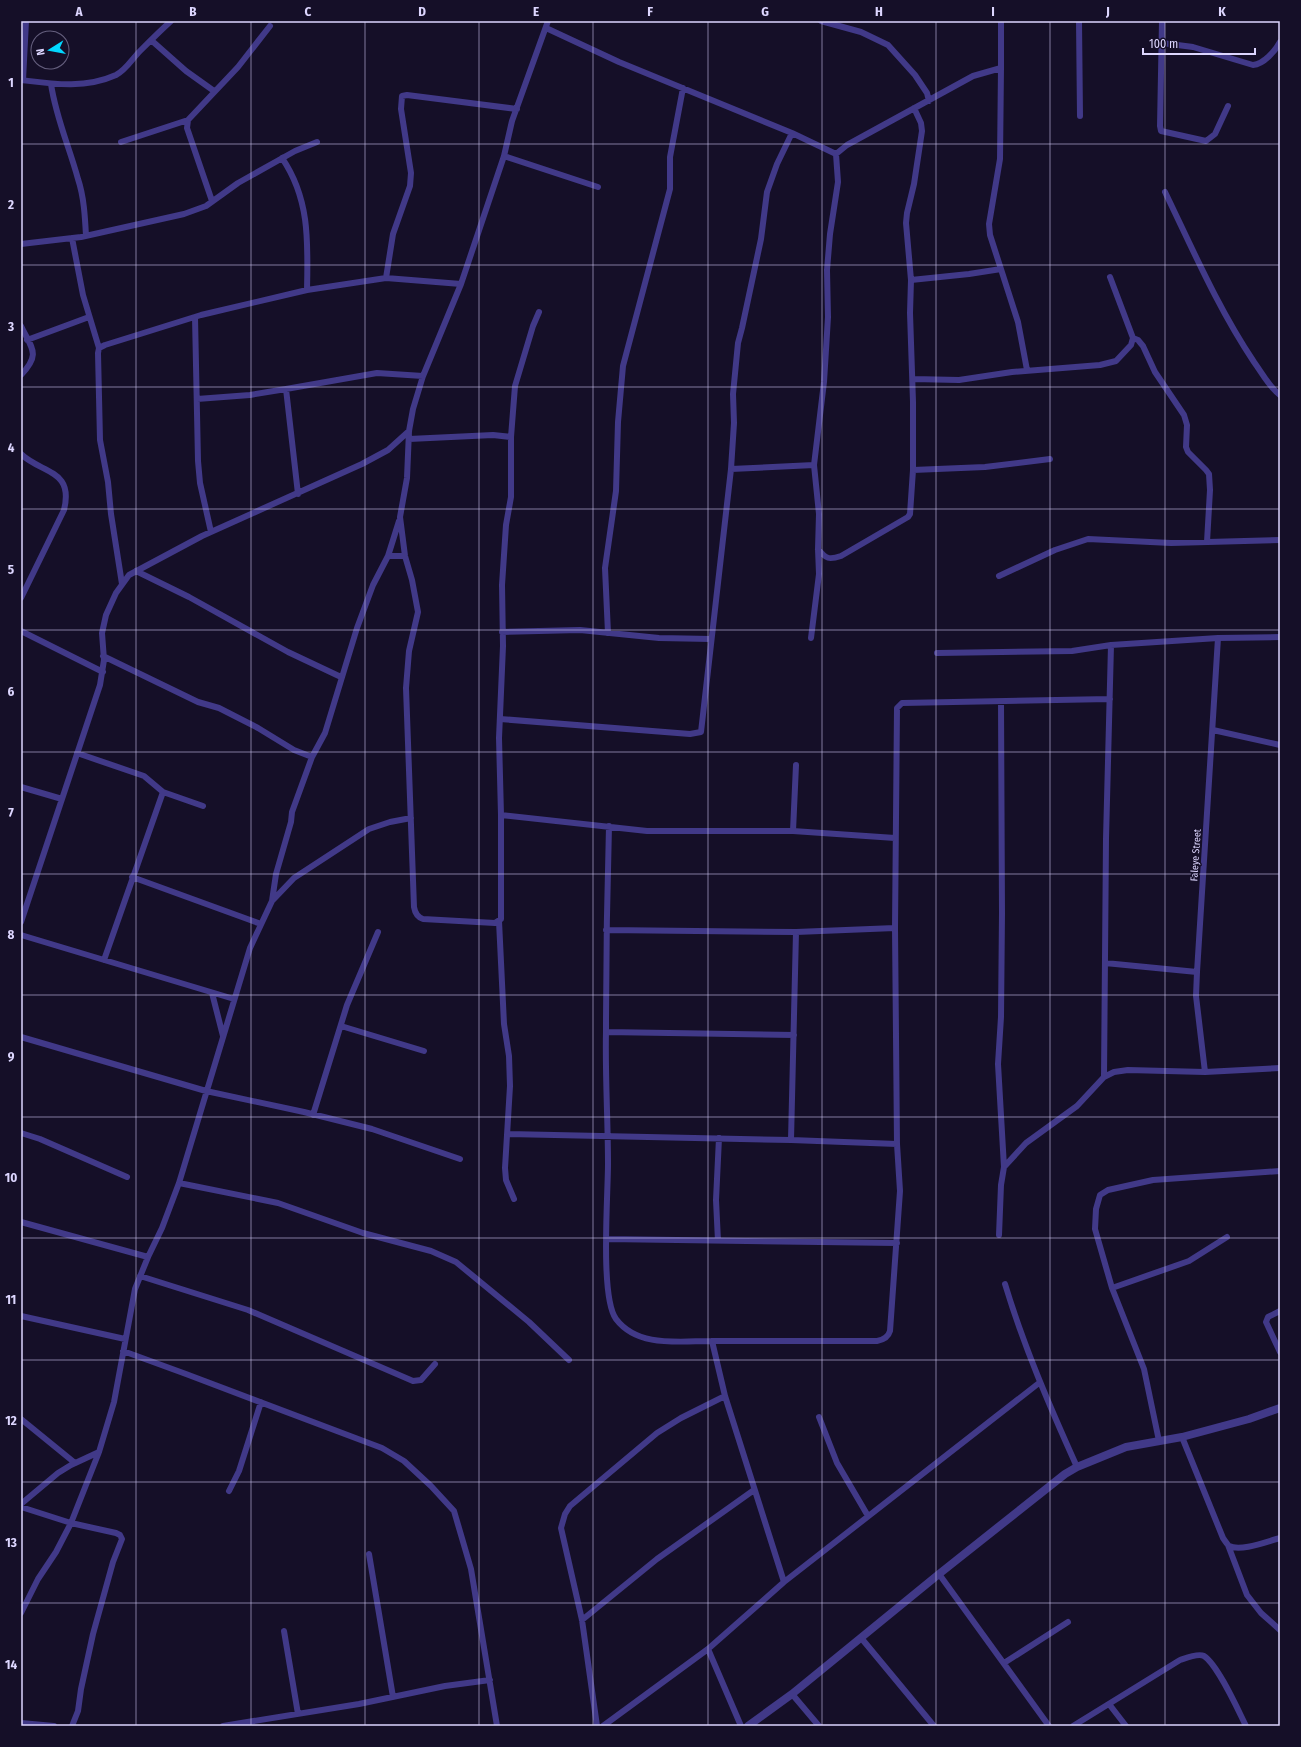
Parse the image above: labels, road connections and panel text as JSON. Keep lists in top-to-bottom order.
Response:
{
  "streets": {
    "street": ["Faleye Street"]
  },
  "scale_bar": "100 m",
  "north": "left",
  "grid": {
    "columns": [
      "A",
      "B",
      "C",
      "D",
      "E",
      "F",
      "G",
      "H",
      "I",
      "J",
      "K"
    ],
    "rows": [
      "1",
      "2",
      "3",
      "4",
      "5",
      "6",
      "7",
      "8",
      "9",
      "10",
      "11",
      "12",
      "13",
      "14"
    ]
  }
}
